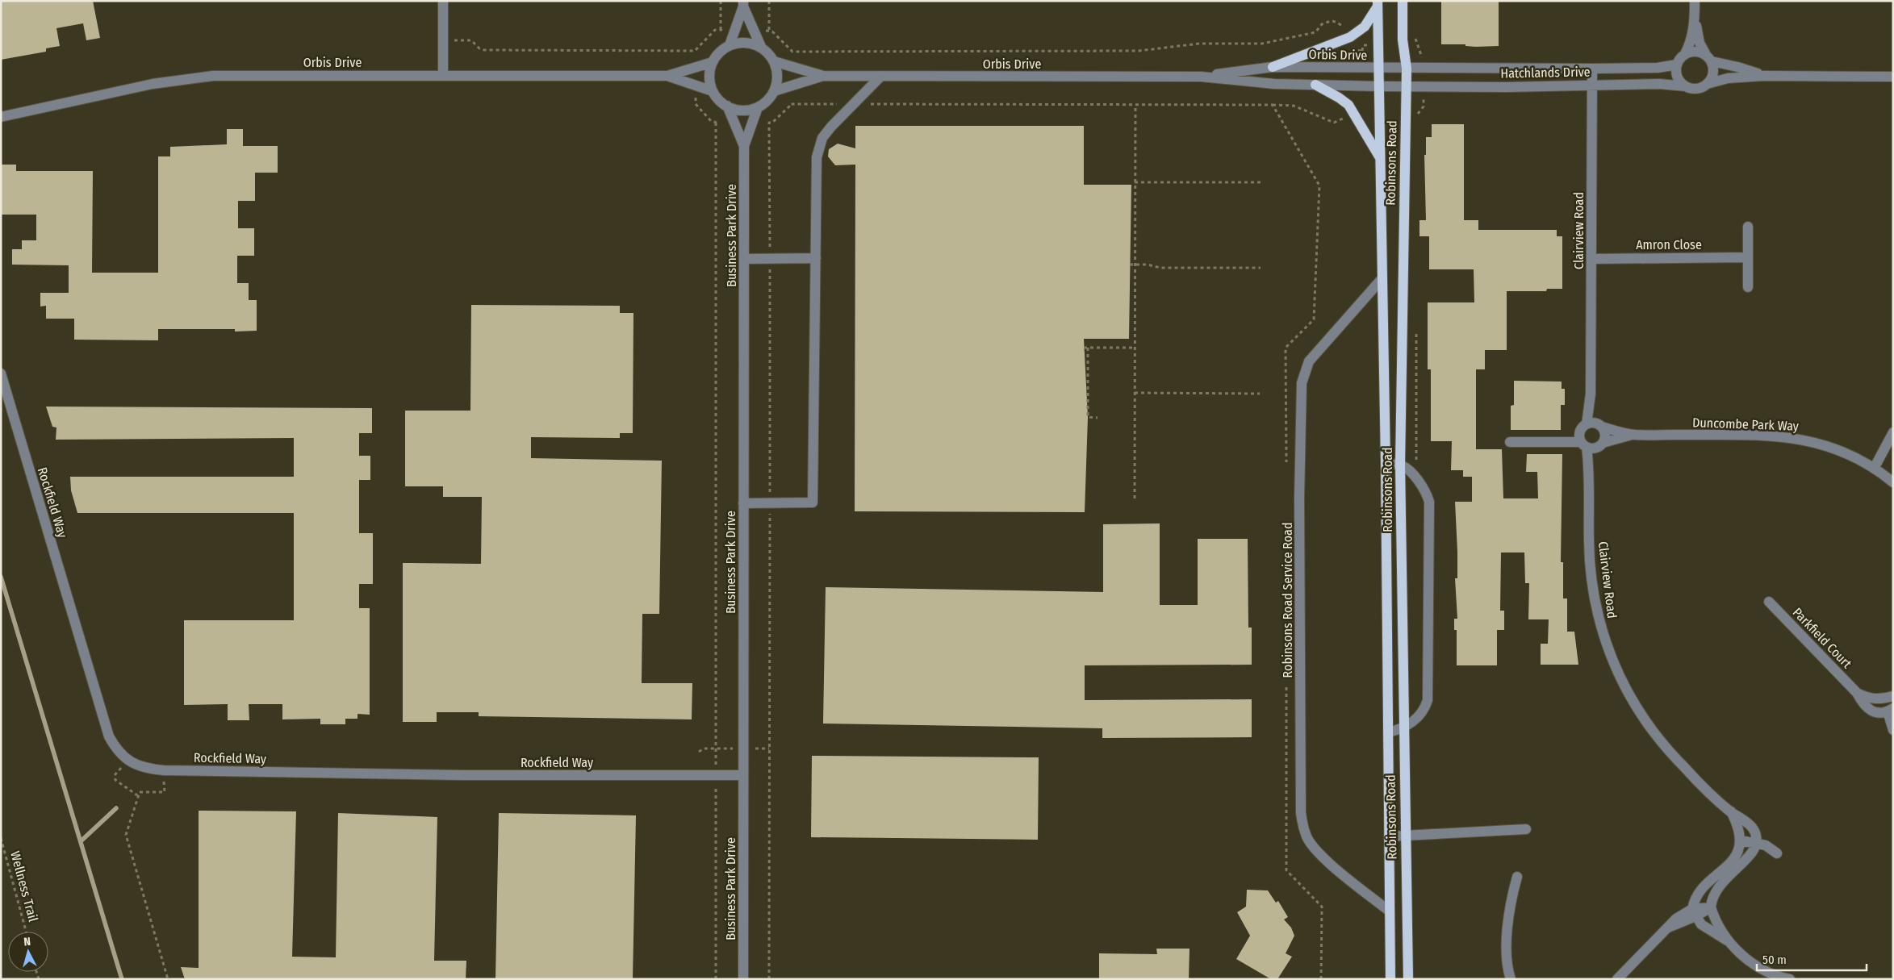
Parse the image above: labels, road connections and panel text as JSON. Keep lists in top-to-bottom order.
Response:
{
  "streets": {
    "main road": ["Robinsons Road"],
    "street": [
      "Orbis Drive",
      "Hatchlands Drive",
      "Clairview Road",
      "Business Park Drive",
      "Amron Close",
      "Duncombe Park Way",
      "Rockfield Way",
      "Robinsons Road Service Road",
      "Parkfield Court"
    ],
    "path": ["Wellness Trail"]
  },
  "crossings": [
    ["Orbis Drive", "Hatchlands Drive"],
    ["Orbis Drive", "Robinsons Road"],
    ["Orbis Drive", "Business Park Drive"],
    ["Hatchlands Drive", "Robinsons Road"],
    ["Hatchlands Drive", "Clairview Road"],
    ["Robinsons Road", "Robinsons Road Service Road"],
    ["Clairview Road", "Amron Close"],
    ["Clairview Road", "Duncombe Park Way"],
    ["Business Park Drive", "Rockfield Way"]
  ],
  "scale_bar": "50 m",
  "north": "top"
}
